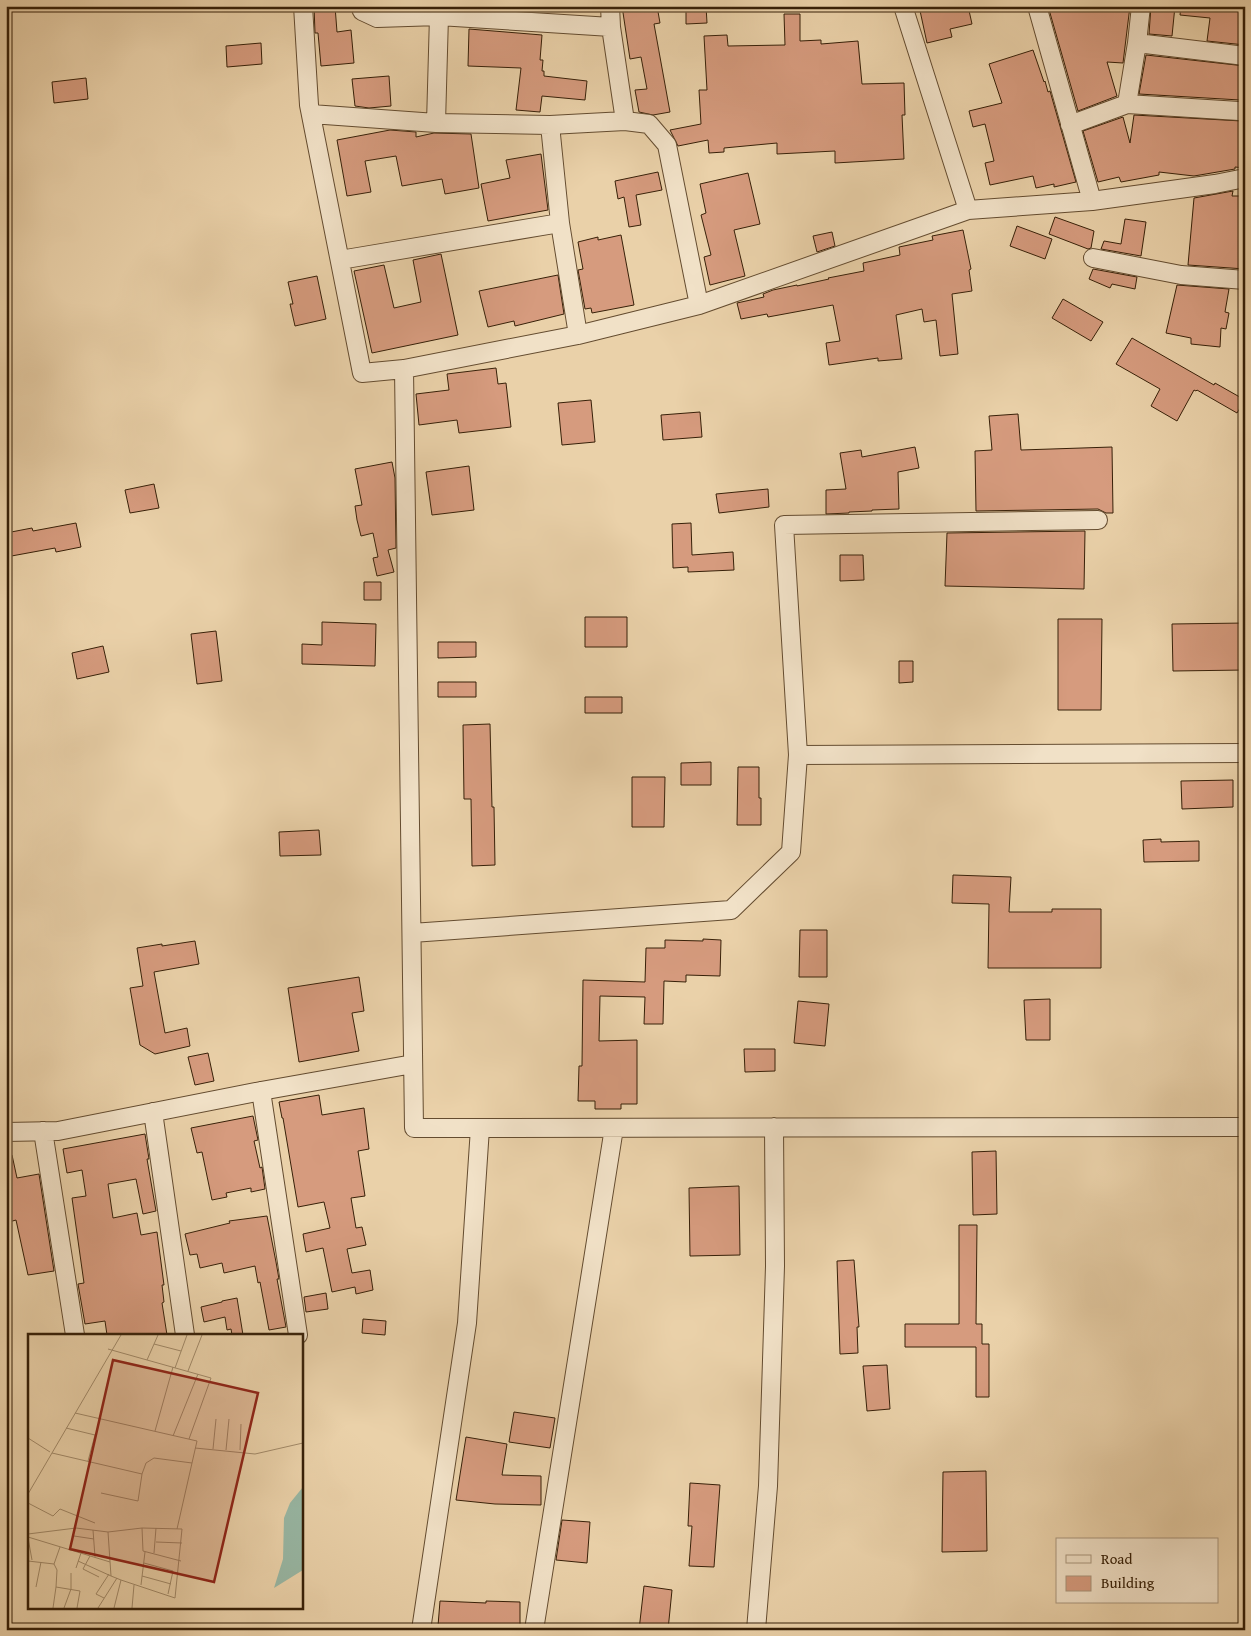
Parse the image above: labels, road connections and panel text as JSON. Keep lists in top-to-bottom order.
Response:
{
  "legend": ["Road", "Building"]
}
